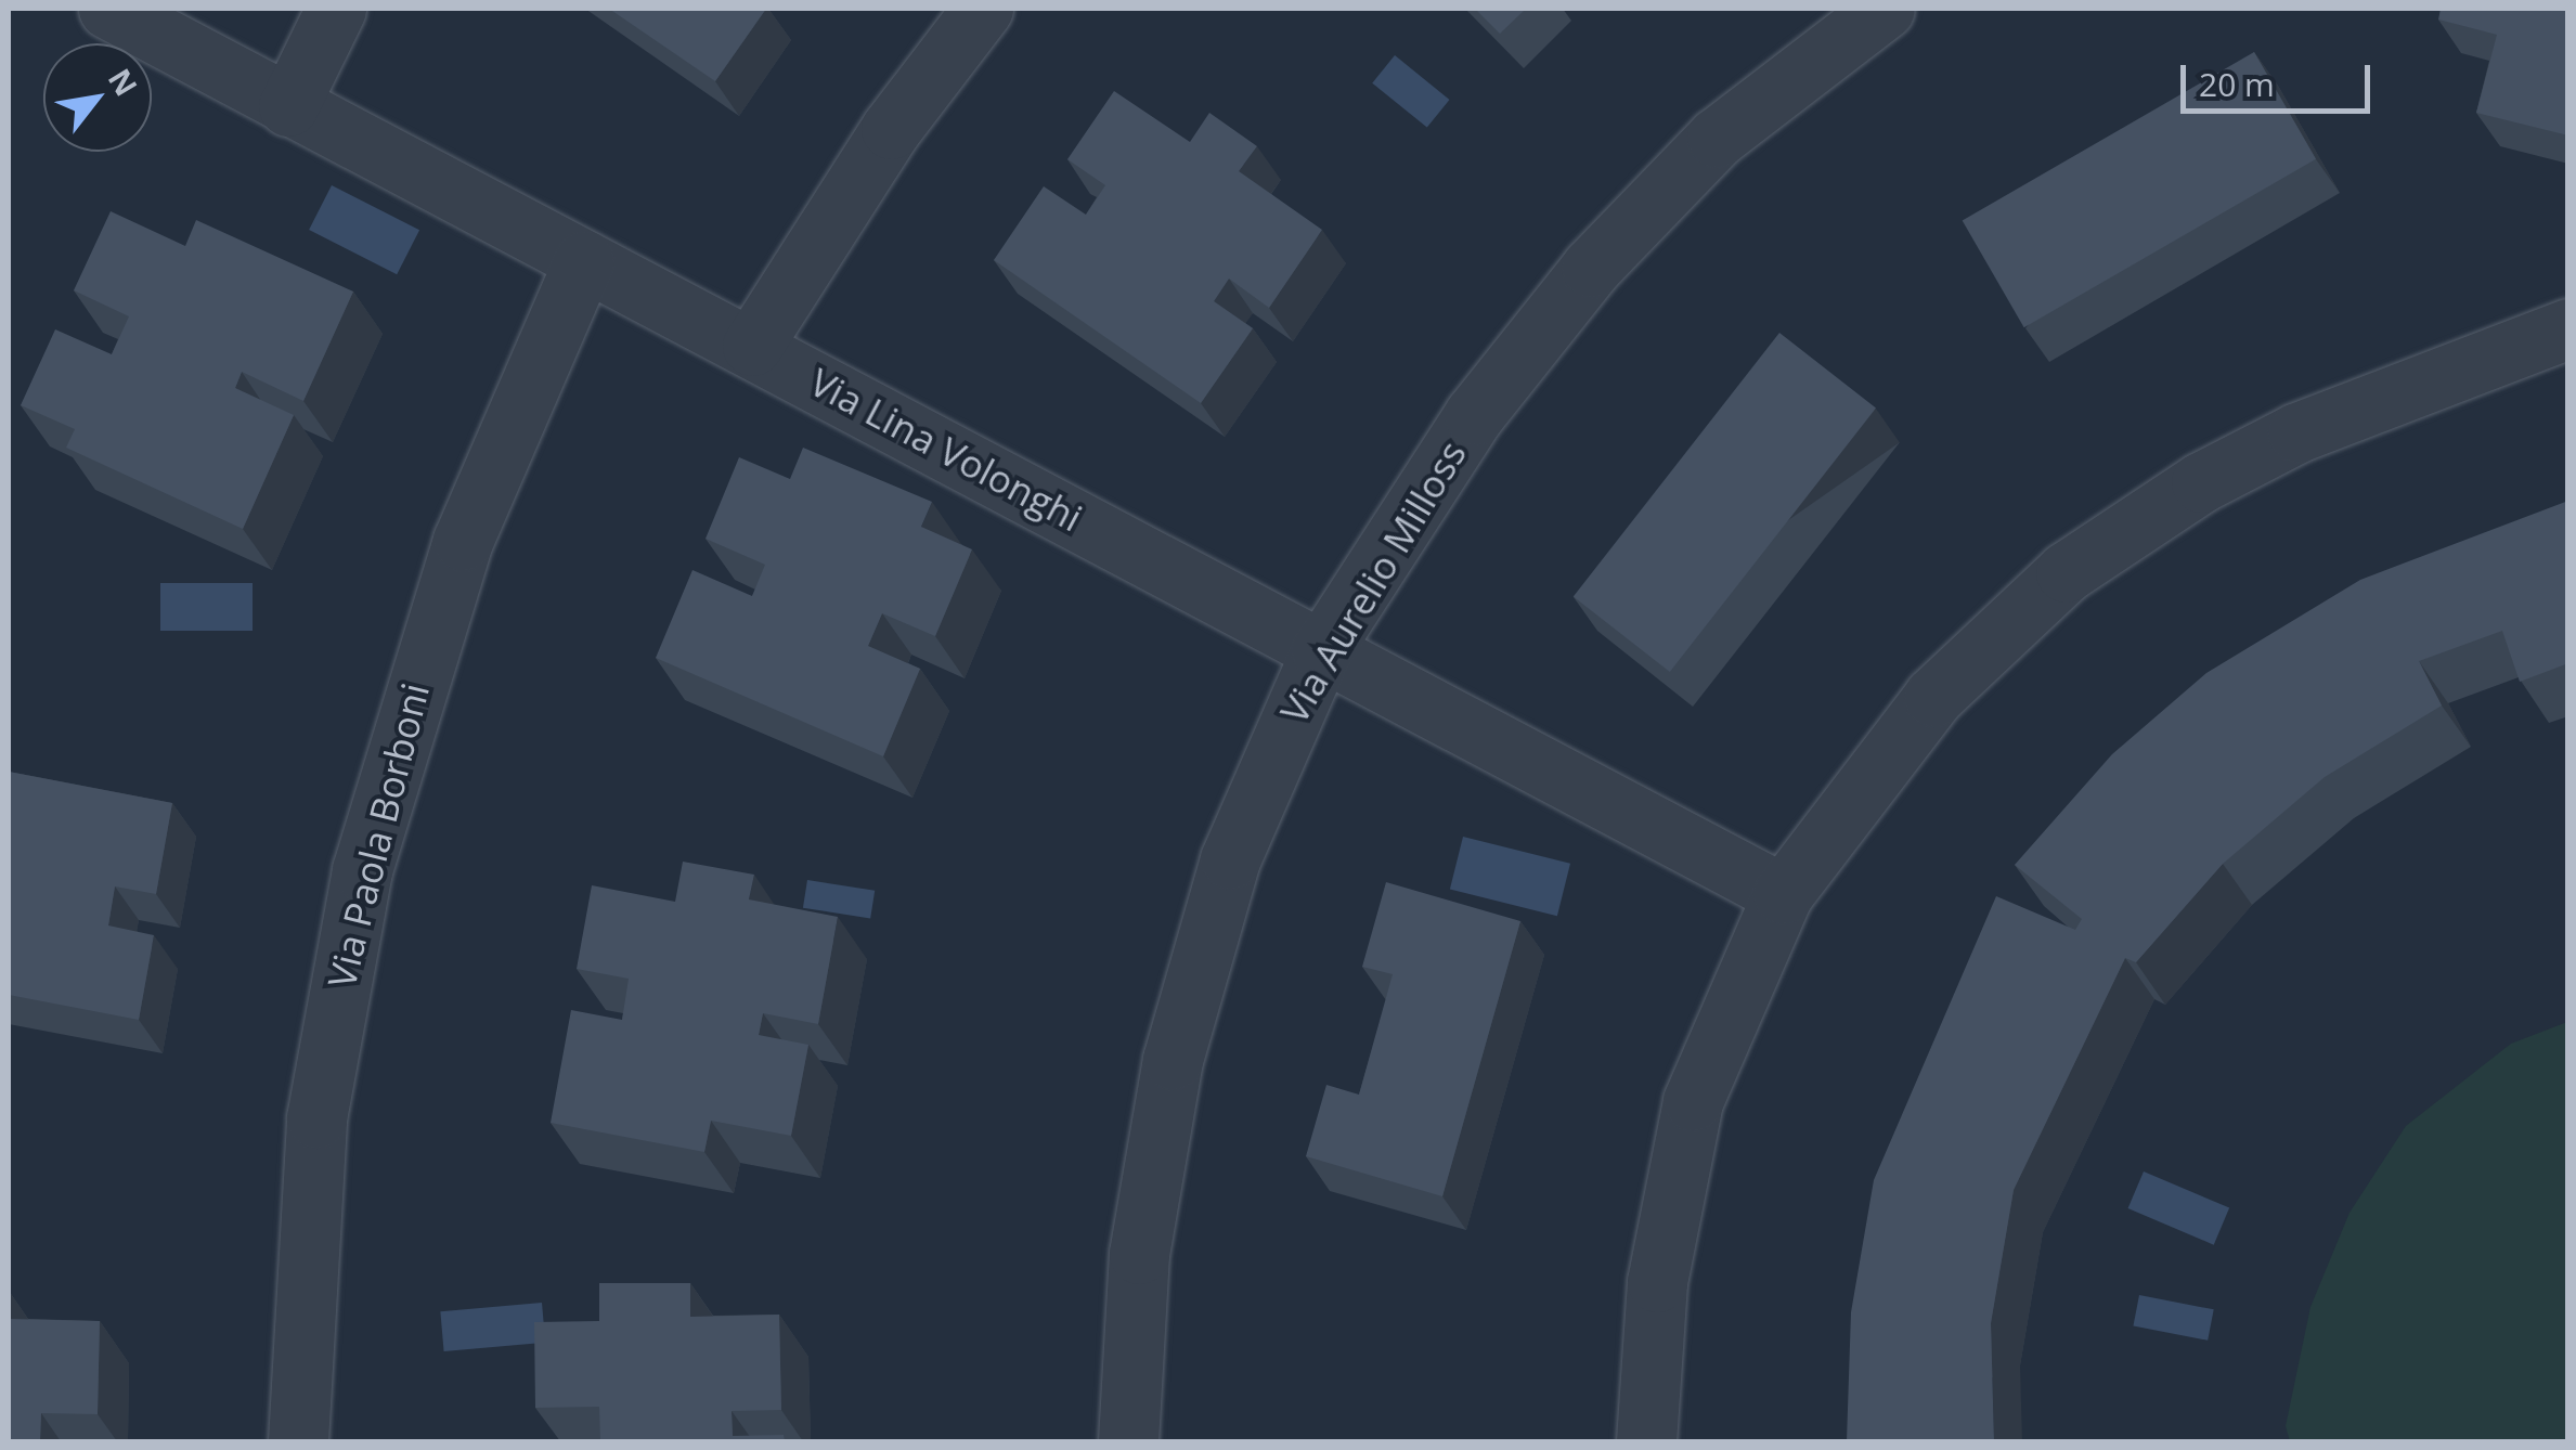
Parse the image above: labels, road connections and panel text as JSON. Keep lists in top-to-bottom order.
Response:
{
  "streets": {
    "street": ["Via Lina Volonghi", "Via Aurelio Milloss", "Via Paola Borboni"]
  },
  "crossings": [
    ["Via Lina Volonghi", "Via Aurelio Milloss"],
    ["Via Lina Volonghi", "Via Paola Borboni"]
  ],
  "scale_bar": "20 m",
  "north": "top right"
}
